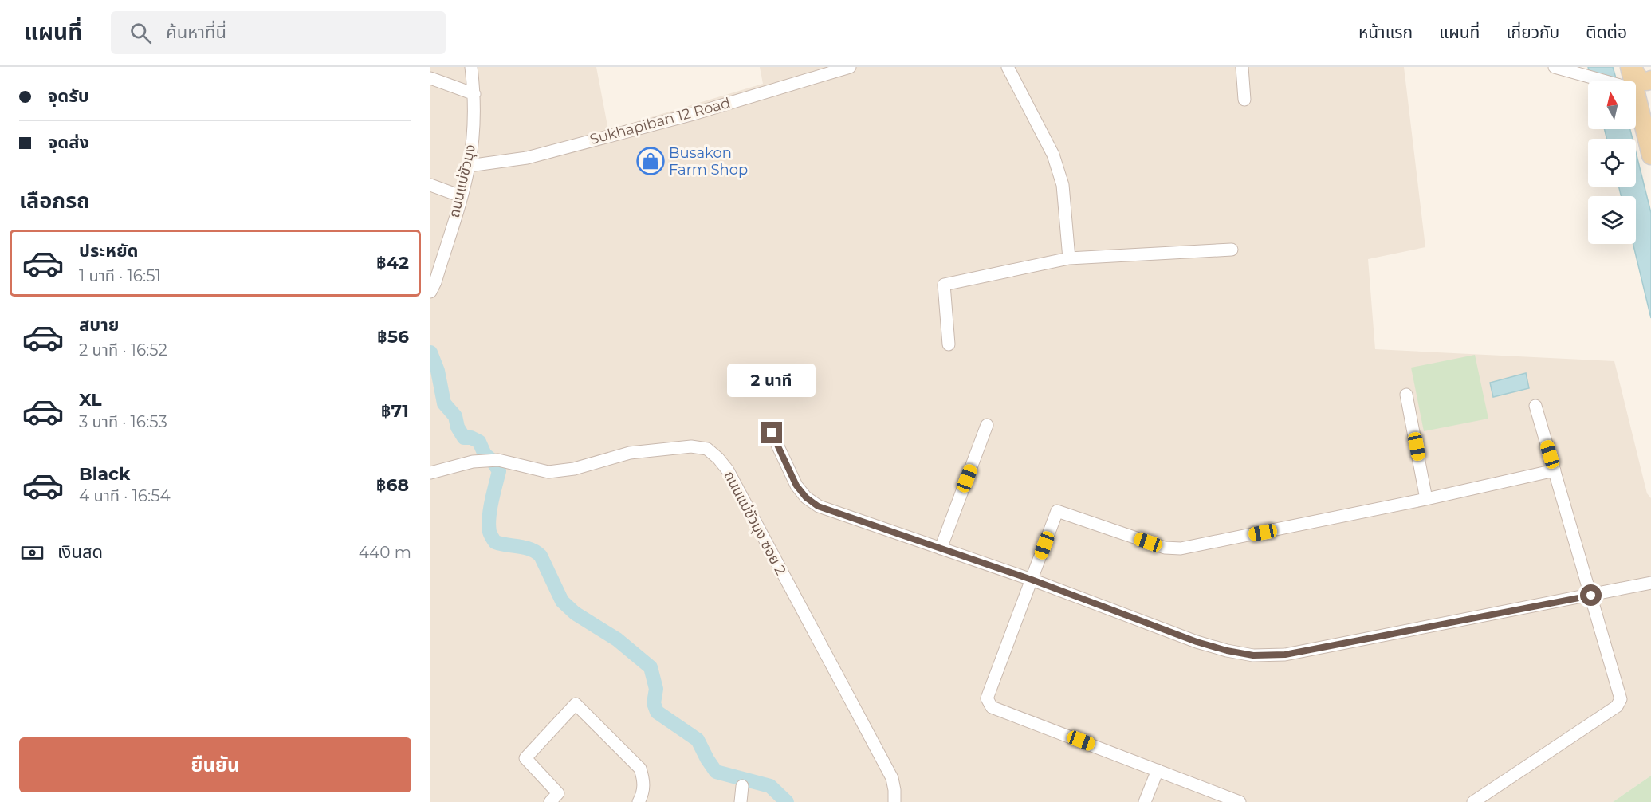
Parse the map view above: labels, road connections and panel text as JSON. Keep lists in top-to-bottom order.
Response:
{
  "streets": {
    "street": ["Sukhapiban 12 Road", "ถนนแม่ขัวมุง", "ถนนแม่ขัวมุง ซอย 2"]
  },
  "crossings": [
    ["Sukhapiban 12 Road", "ถนนแม่ขัวมุง"]
  ],
  "places": {
    "shop": ["Busakon Farm Shop"]
  },
  "north": "top",
  "page": {
    "header": "แผนที่",
    "search": "ค้นหาที่นี่",
    "nav": [
      "หน้าแรก",
      "แผนที่",
      "เกี่ยวกับ",
      "ติดต่อ"
    ],
    "banner": ["จุดรับ", "จุดส่ง"],
    "heading": "เลือกรถ",
    "list": [
      {
        "name": "ประหยัด",
        "note": "1 นาที · 16:51",
        "value": "฿42"
      },
      {
        "name": "สบาย",
        "note": "2 นาที · 16:52",
        "value": "฿56"
      },
      {
        "name": "XL",
        "note": "3 นาที · 16:53",
        "value": "฿71"
      },
      {
        "name": "Black",
        "note": "4 นาที · 16:54",
        "value": "฿68"
      }
    ],
    "bubble": "2 นาที",
    "pay": ["เงินสด", "440 m"],
    "buttons": "ยืนยัน"
  }
}
